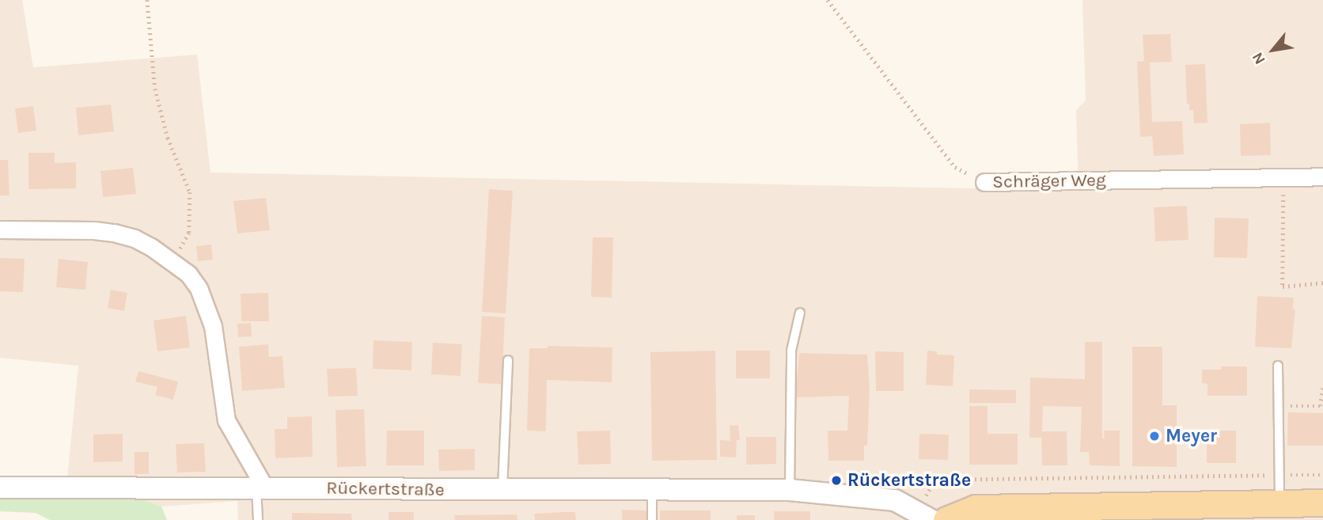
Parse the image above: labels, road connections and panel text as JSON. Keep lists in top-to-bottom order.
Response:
{
  "streets": {
    "street": ["Schräger Weg", "Rückertstraße"]
  },
  "places": ["Meyer", "Rückertstraße"],
  "north": "bottom left"
}
